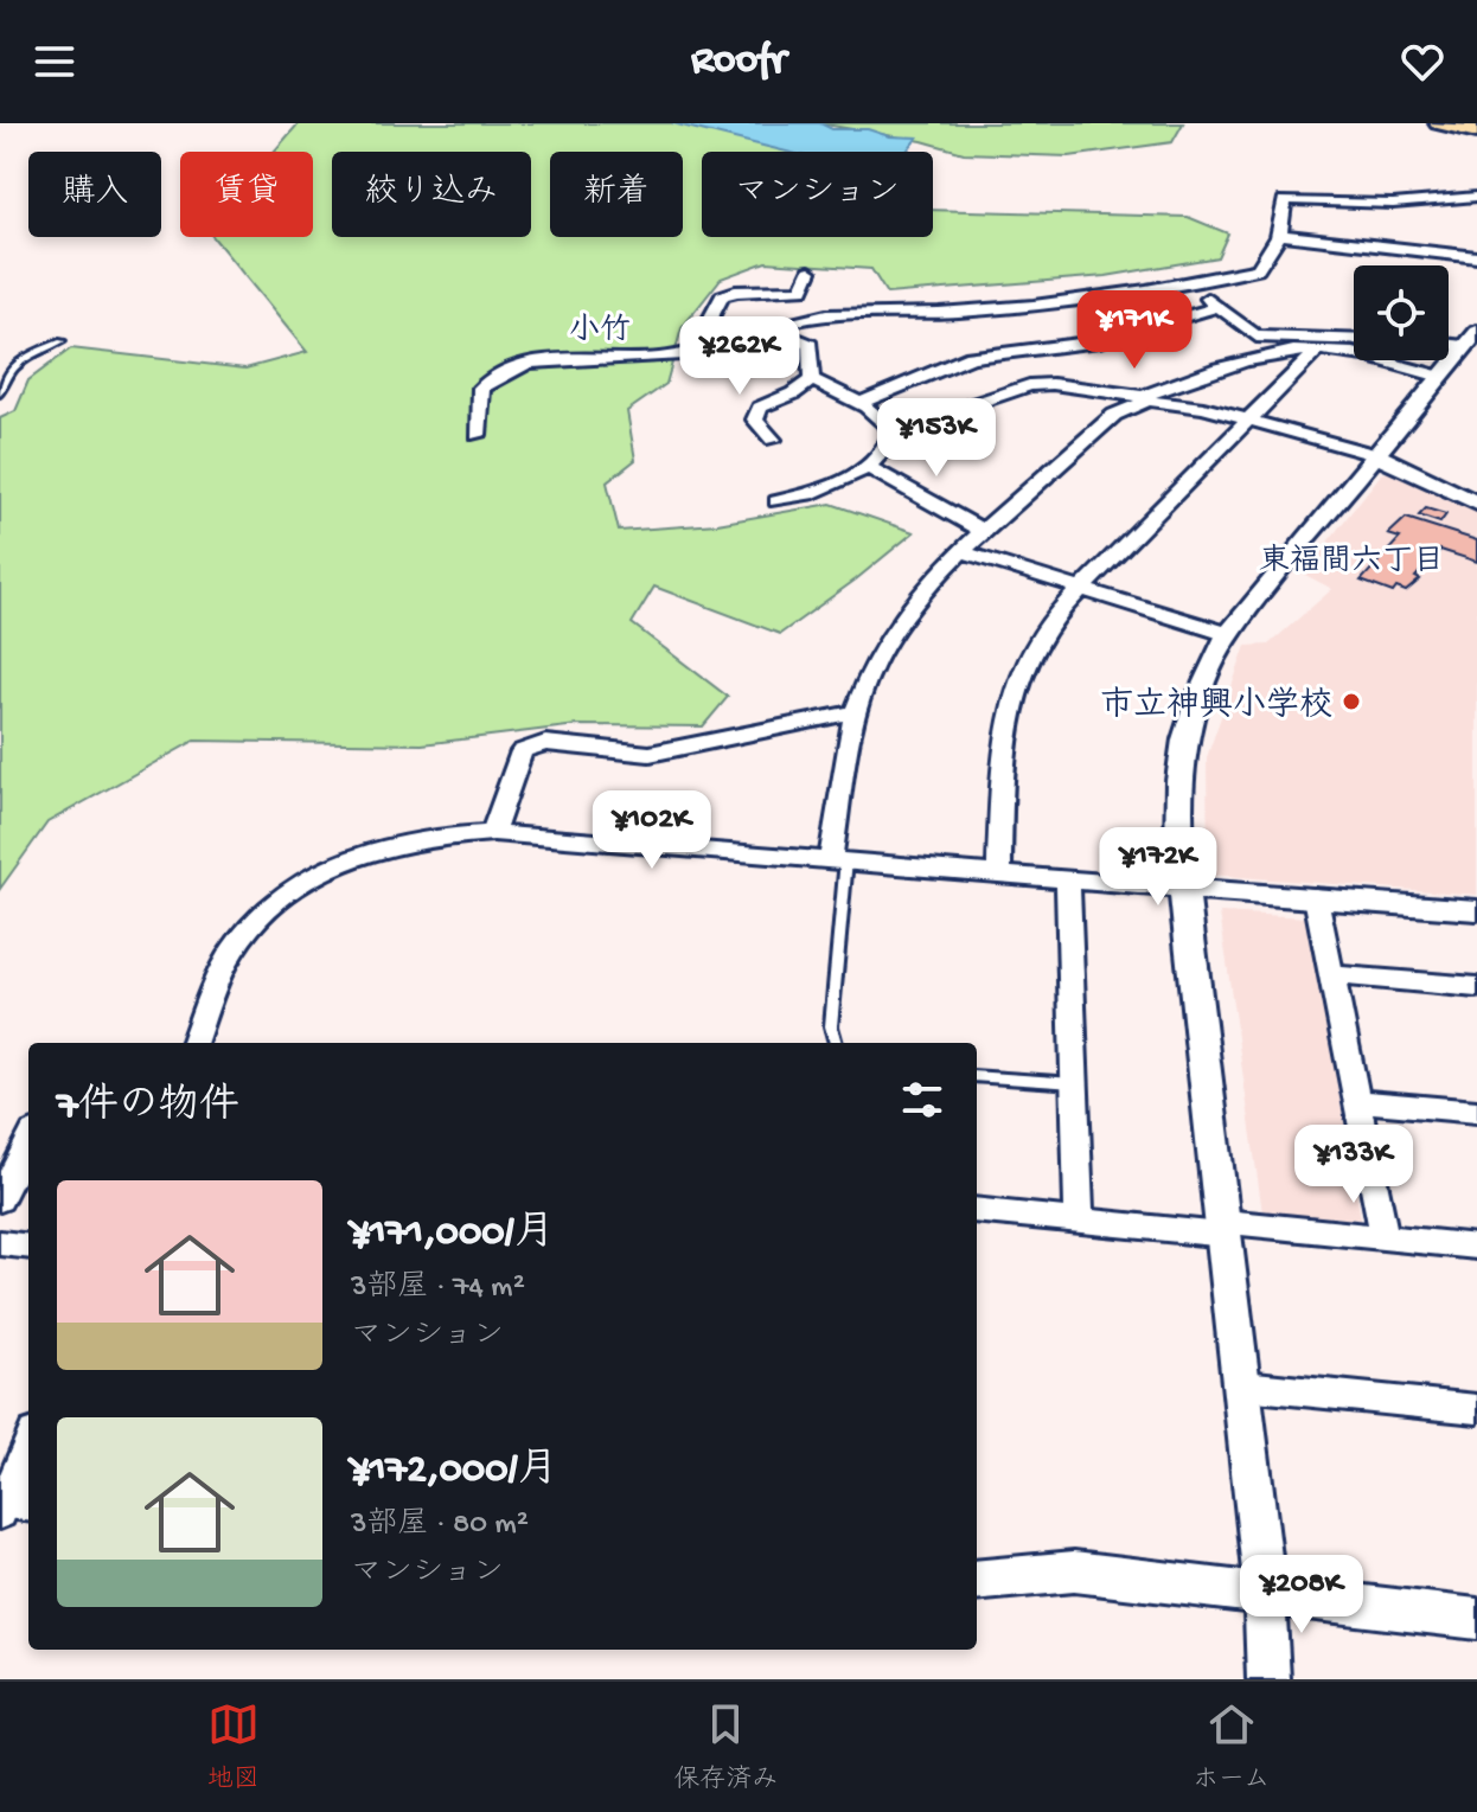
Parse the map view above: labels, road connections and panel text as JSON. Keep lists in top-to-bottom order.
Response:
{
  "districts": ["小竹", "東福間六丁目"],
  "places": ["市立神興小学校"],
  "page": {
    "header": "Roofr",
    "chip": [
      "購入",
      "賃貸",
      "絞り込み",
      "新着",
      "マンション"
    ],
    "price": [
      "¥171K",
      "¥262K",
      "¥153K",
      "¥102K",
      "¥172K",
      "¥133K",
      "¥208K"
    ],
    "heading": "7件の物件",
    "list": [
      {
        "name": "¥171,000/月",
        "note": "3部屋 · 74 m² · マンション"
      },
      {
        "name": "¥172,000/月",
        "note": "3部屋 · 80 m² · マンション"
      }
    ],
    "tabs": ["地図", "保存済み", "ホーム"]
  }
}
